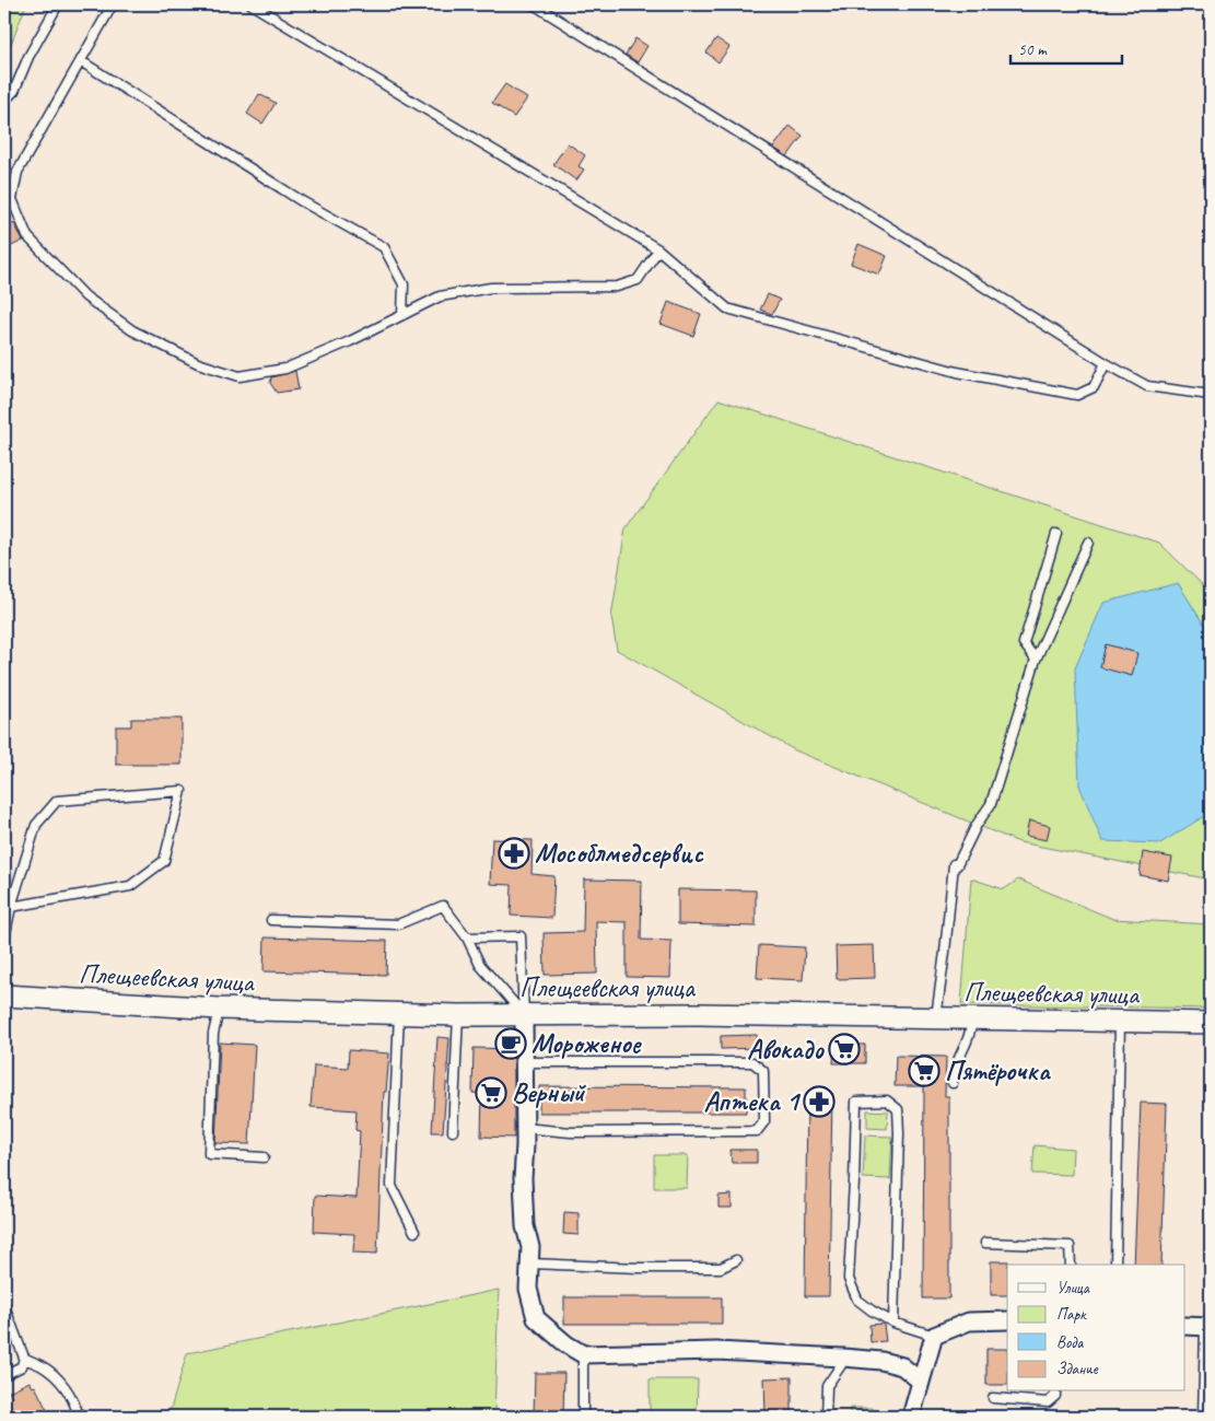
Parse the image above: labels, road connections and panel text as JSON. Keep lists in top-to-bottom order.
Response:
{
  "streets": {
    "street": ["Плещеевская улица"]
  },
  "places": {
    "pharmacy": ["Мособлмедсервис", "Аптека 1"],
    "cafe": ["Мороженое"],
    "supermarket": ["Авокадо", "Пятёрочка", "Верный"]
  },
  "legend": [
    "Улица",
    "Парк",
    "Вода",
    "Здание"
  ],
  "scale_bar": "50 m"
}
